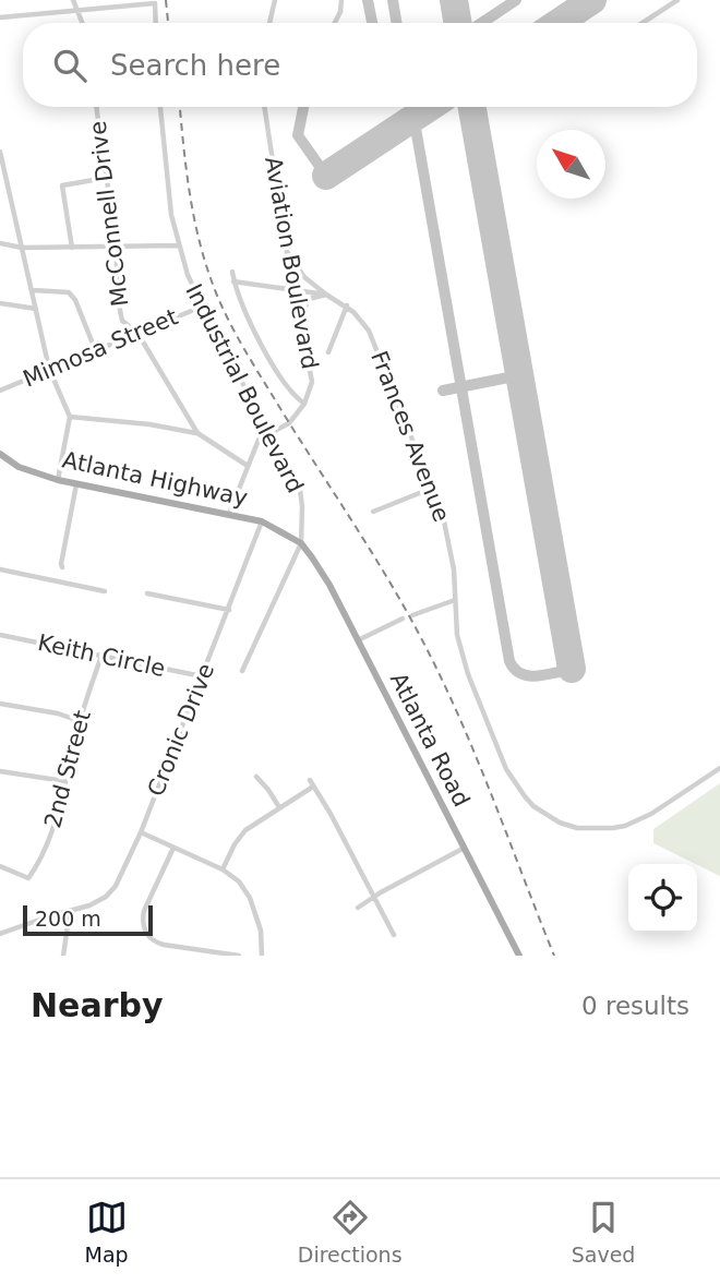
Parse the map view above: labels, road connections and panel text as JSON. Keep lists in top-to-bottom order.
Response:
{
  "streets": {
    "main road": ["Atlanta Highway", "Atlanta Road"],
    "street": [
      "McConnell Drive",
      "Aviation Boulevard",
      "Mimosa Street",
      "Industrial Boulevard",
      "Frances Avenue",
      "Keith Circle",
      "Cronic Drive",
      "2nd Street"
    ]
  },
  "crossings": [
    ["McConnell Drive", "Mimosa Street"],
    ["Aviation Boulevard", "Industrial Boulevard"],
    ["Aviation Boulevard", "Frances Avenue"],
    ["Mimosa Street", "Industrial Boulevard"],
    ["Industrial Boulevard", "Atlanta Highway"],
    ["Industrial Boulevard", "Atlanta Road"],
    ["Atlanta Highway", "Cronic Drive"],
    ["Atlanta Highway", "Atlanta Road"],
    ["Keith Circle", "Cronic Drive"],
    ["Keith Circle", "2nd Street"]
  ],
  "scale_bar": "200 m",
  "north": "top left",
  "page": {
    "search": "Search here",
    "scale": "200 m",
    "heading": ["Nearby", "0 results"],
    "nav": ["Map", "Directions", "Saved"]
  }
}
